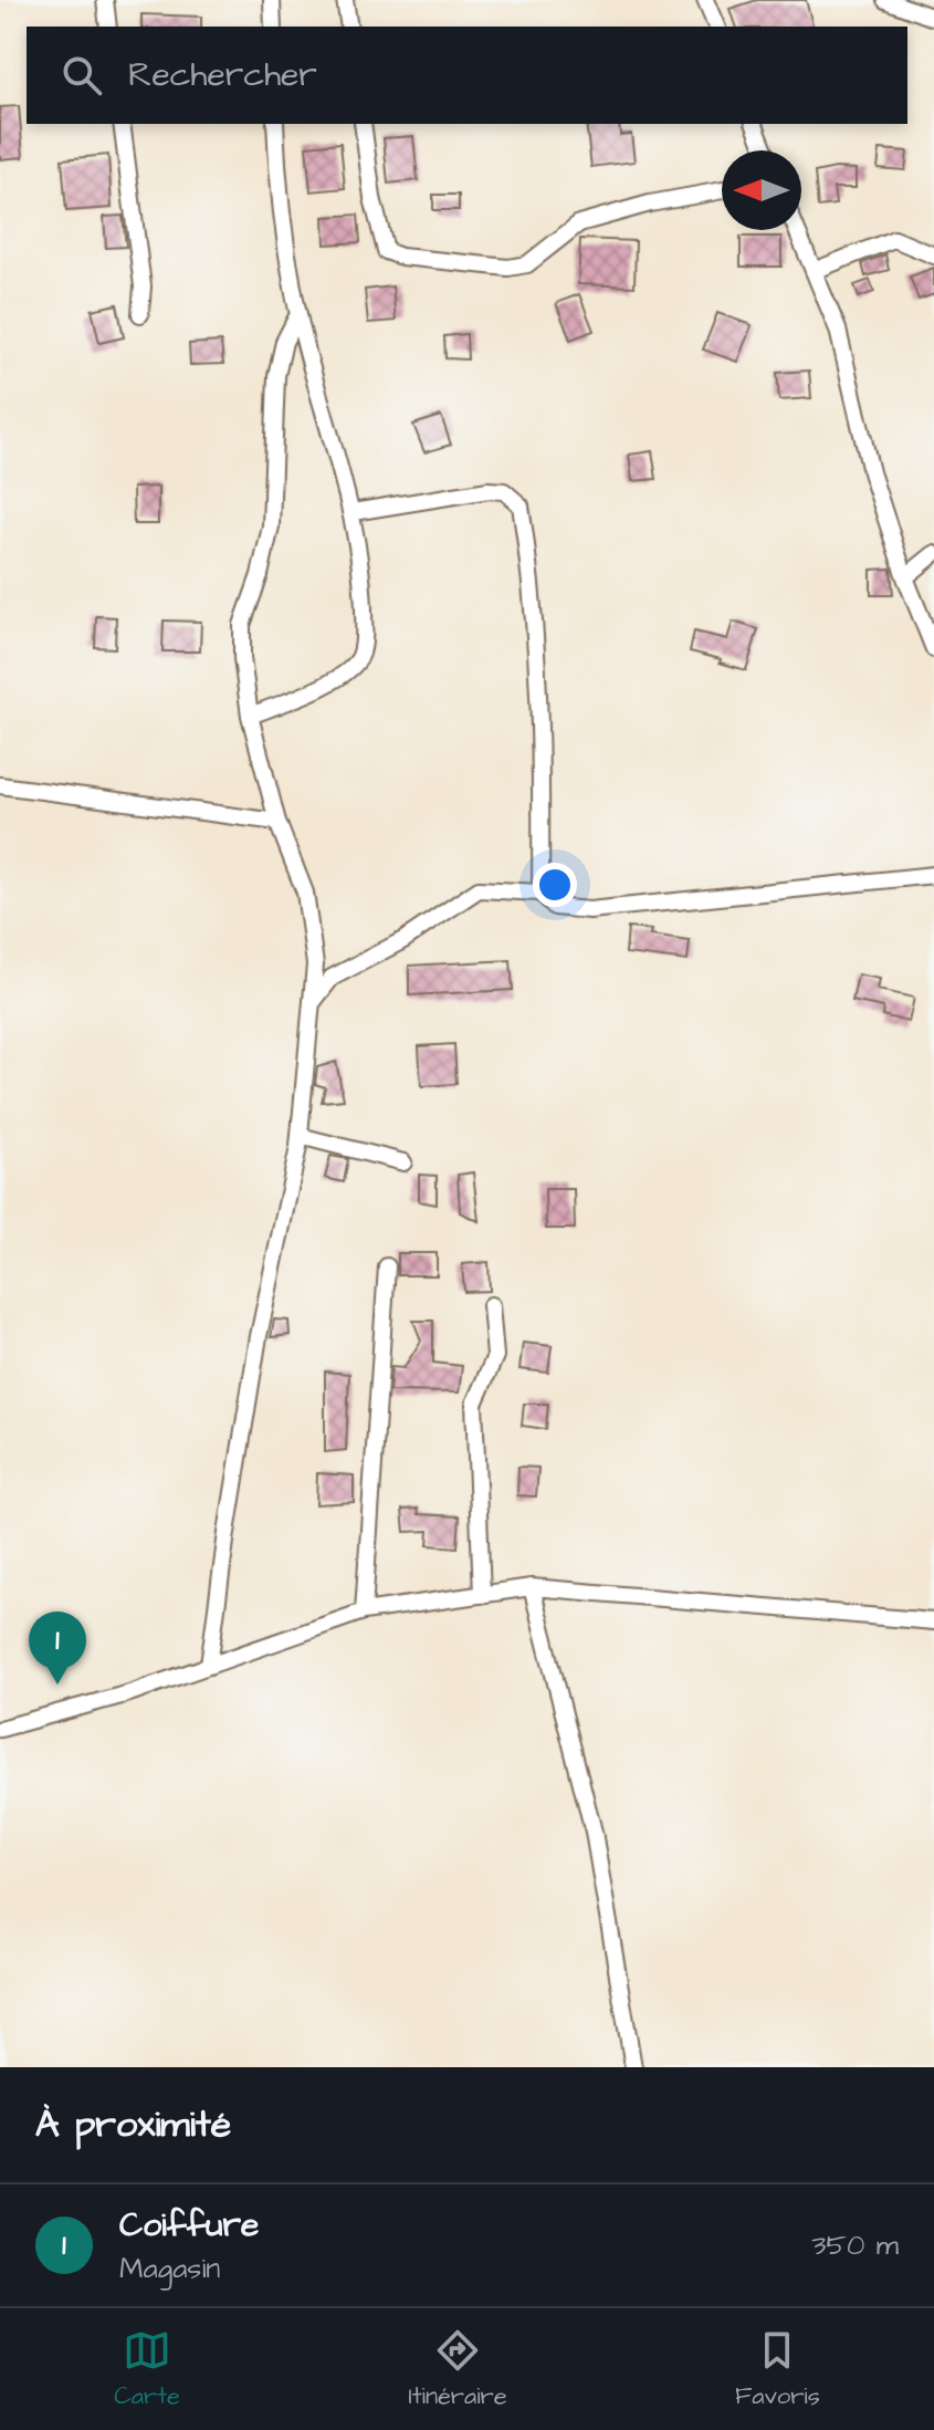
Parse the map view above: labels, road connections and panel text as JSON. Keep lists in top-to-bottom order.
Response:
{
  "north": "left",
  "page": {
    "search": "Rechercher",
    "pins": "1",
    "heading": "À proximité",
    "list": [
      {
        "mark": "1",
        "name": "Coiffure",
        "note": "Magasin",
        "value": "350 m"
      }
    ],
    "nav": ["Carte", "Itinéraire", "Favoris"]
  }
}
